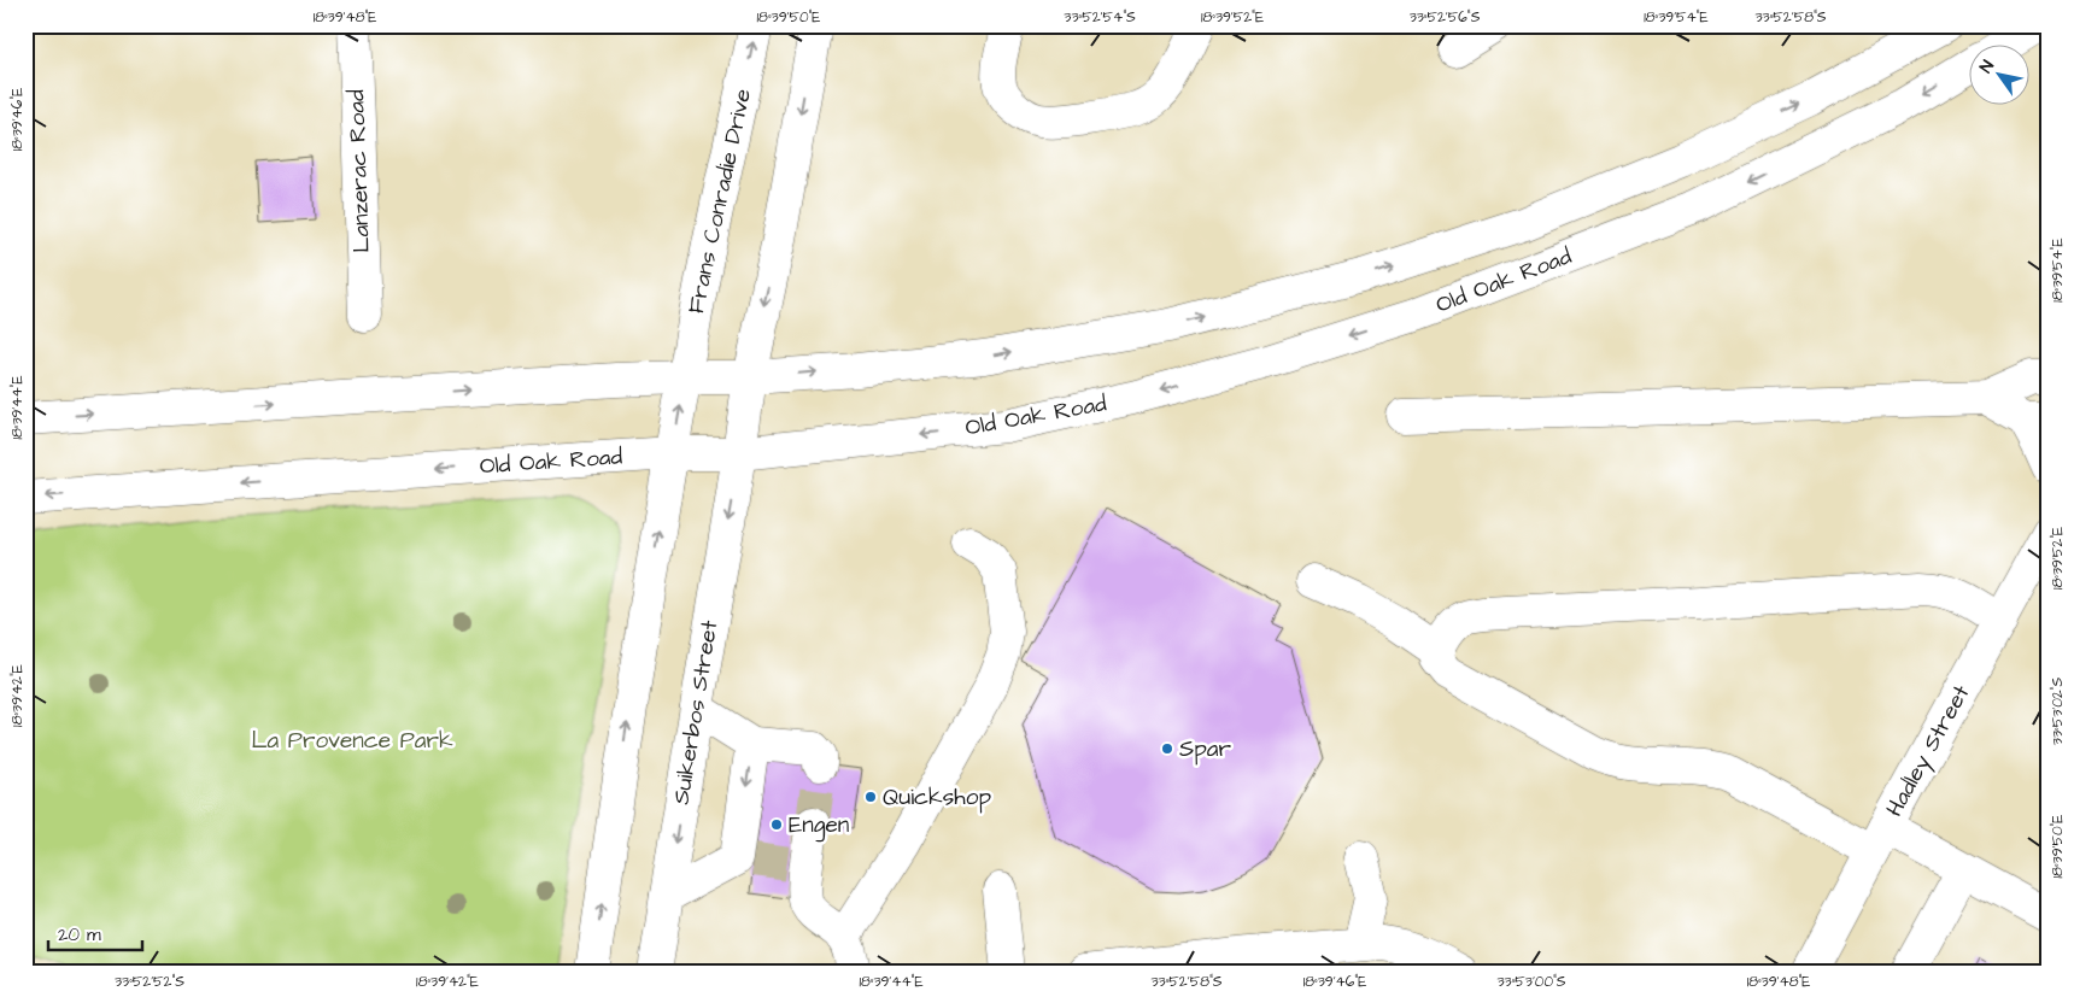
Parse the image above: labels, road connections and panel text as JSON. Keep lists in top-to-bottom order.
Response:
{
  "streets": {
    "street": [
      "Lanzerac Road",
      "Frans Conradie Drive",
      "Old Oak Road",
      "Suikerbos Street",
      "Hadley Street"
    ]
  },
  "crossings": [
    ["Frans Conradie Drive", "Old Oak Road"],
    ["Old Oak Road", "Suikerbos Street"]
  ],
  "parks": ["La Provence Park"],
  "places": ["Spar", "Quickshop", "Engen"],
  "scale_bar": "20 m",
  "north": "top left",
  "coordinates": [
    "18°39'48\"E",
    "18°39'50\"E",
    "33°52'54\"S",
    "18°39'52\"E",
    "33°52'56\"S",
    "18°39'54\"E",
    "33°52'58\"S",
    "18°39'46\"E",
    "18°39'44\"E",
    "18°39'42\"E",
    "33°53'02\"S",
    "33°52'52\"S",
    "33°53'00\"S"
  ]
}
